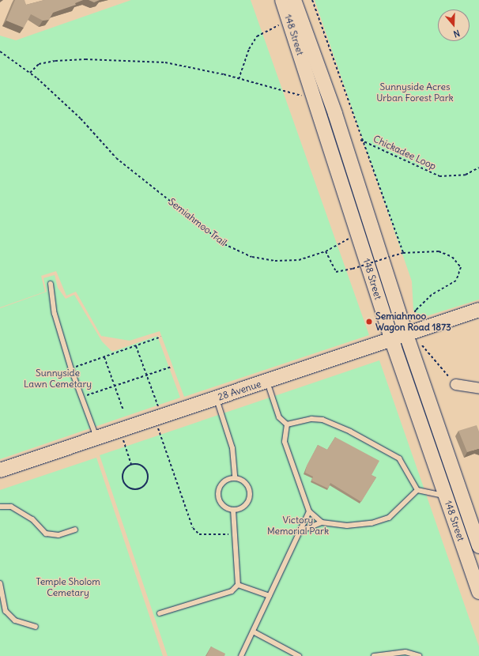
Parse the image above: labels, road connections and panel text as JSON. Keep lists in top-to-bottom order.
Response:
{
  "streets": {
    "main road": ["148 Street", "28 Avenue"],
    "path": ["Chickadee Loop", "Semiahmoo Trail"]
  },
  "crossings": [
    ["148 Street", "Semiahmoo Trail"],
    ["148 Street", "28 Avenue"]
  ],
  "parks": [
    "Sunnyside Acres Urban Forest Park",
    "Sunnyside Lawn Cemetary",
    "Victory Memorial Park",
    "Temple Sholom Cemetary"
  ],
  "places": ["Semiahmoo Wagon Road 1873"],
  "north": "bottom"
}
